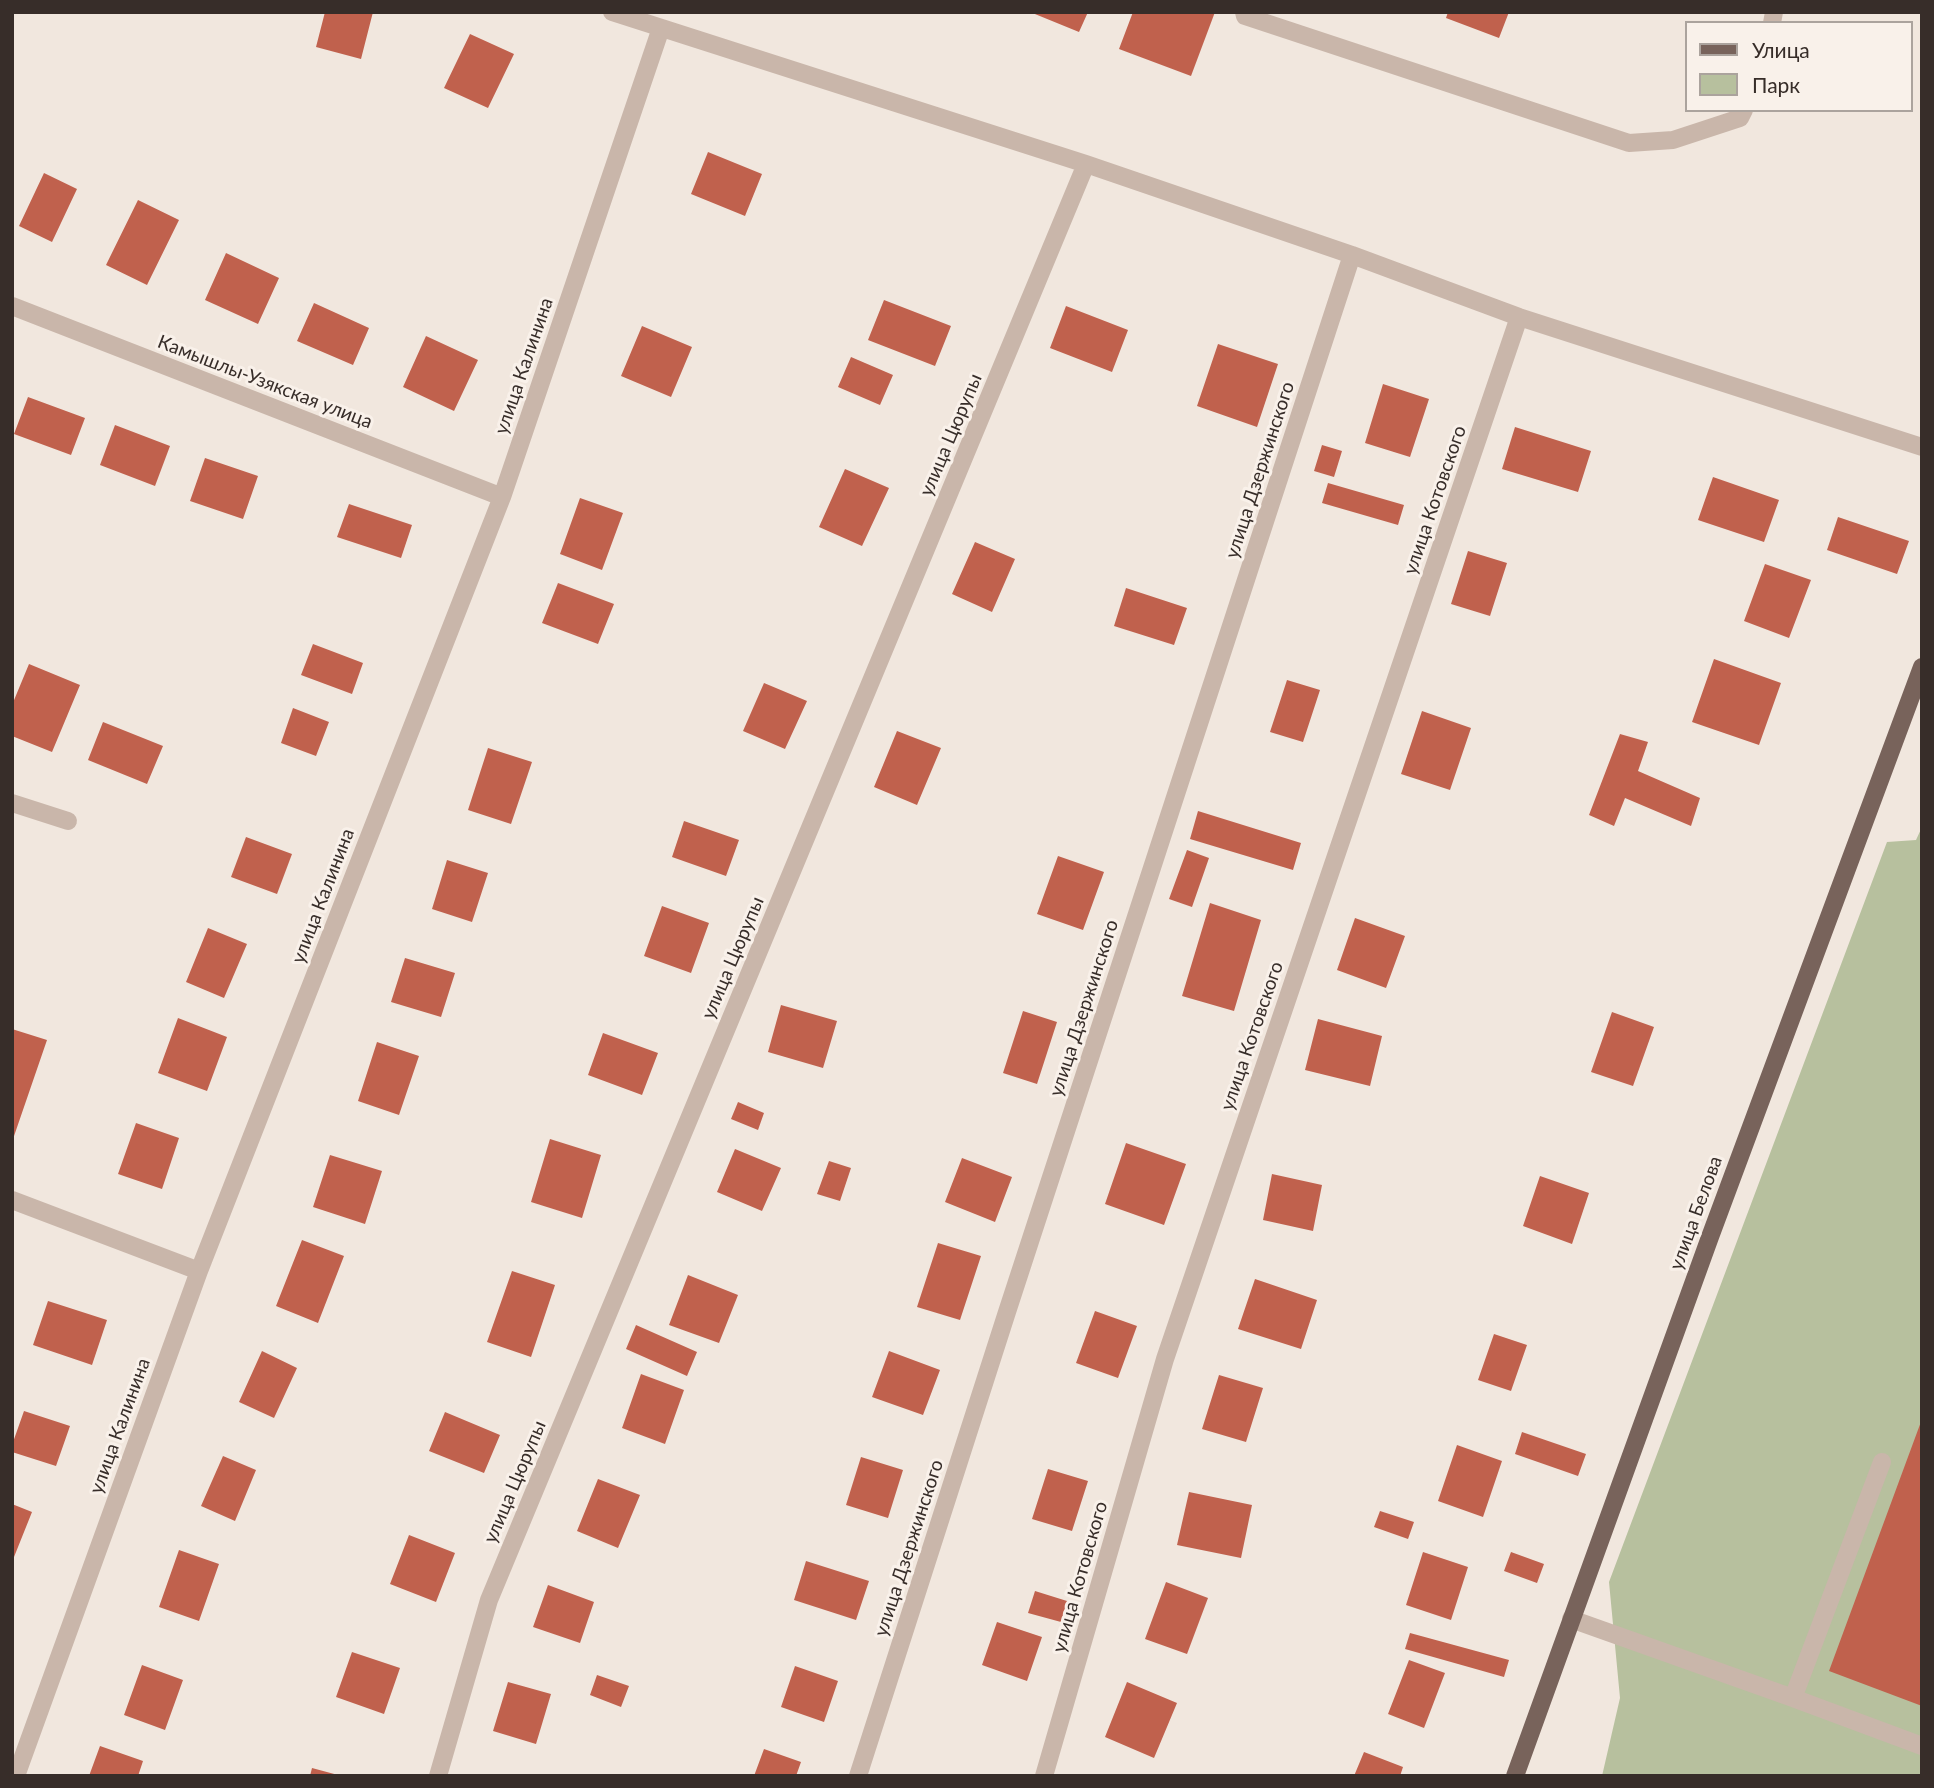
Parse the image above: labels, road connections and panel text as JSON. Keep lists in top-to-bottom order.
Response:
{
  "streets": {
    "main road": ["улица Белова"],
    "street": [
      "улица Калинина",
      "Камышлы-Узякская улица",
      "улица Цюрупы",
      "улица Дзержинского",
      "улица Котовского"
    ]
  },
  "crossings": [
    ["улица Калинина", "Камышлы-Узякская улица"]
  ],
  "legend": ["Улица", "Парк"]
}
